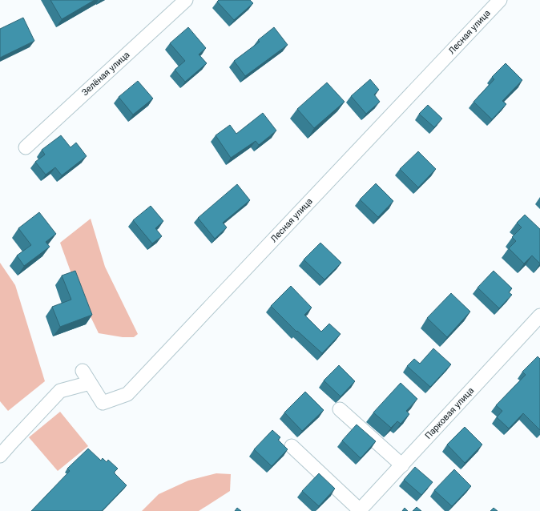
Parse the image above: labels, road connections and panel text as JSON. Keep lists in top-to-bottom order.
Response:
{
  "streets": {
    "street": ["Лесная улица", "Зелёная улица", "Парковая улица"]
  }
}
